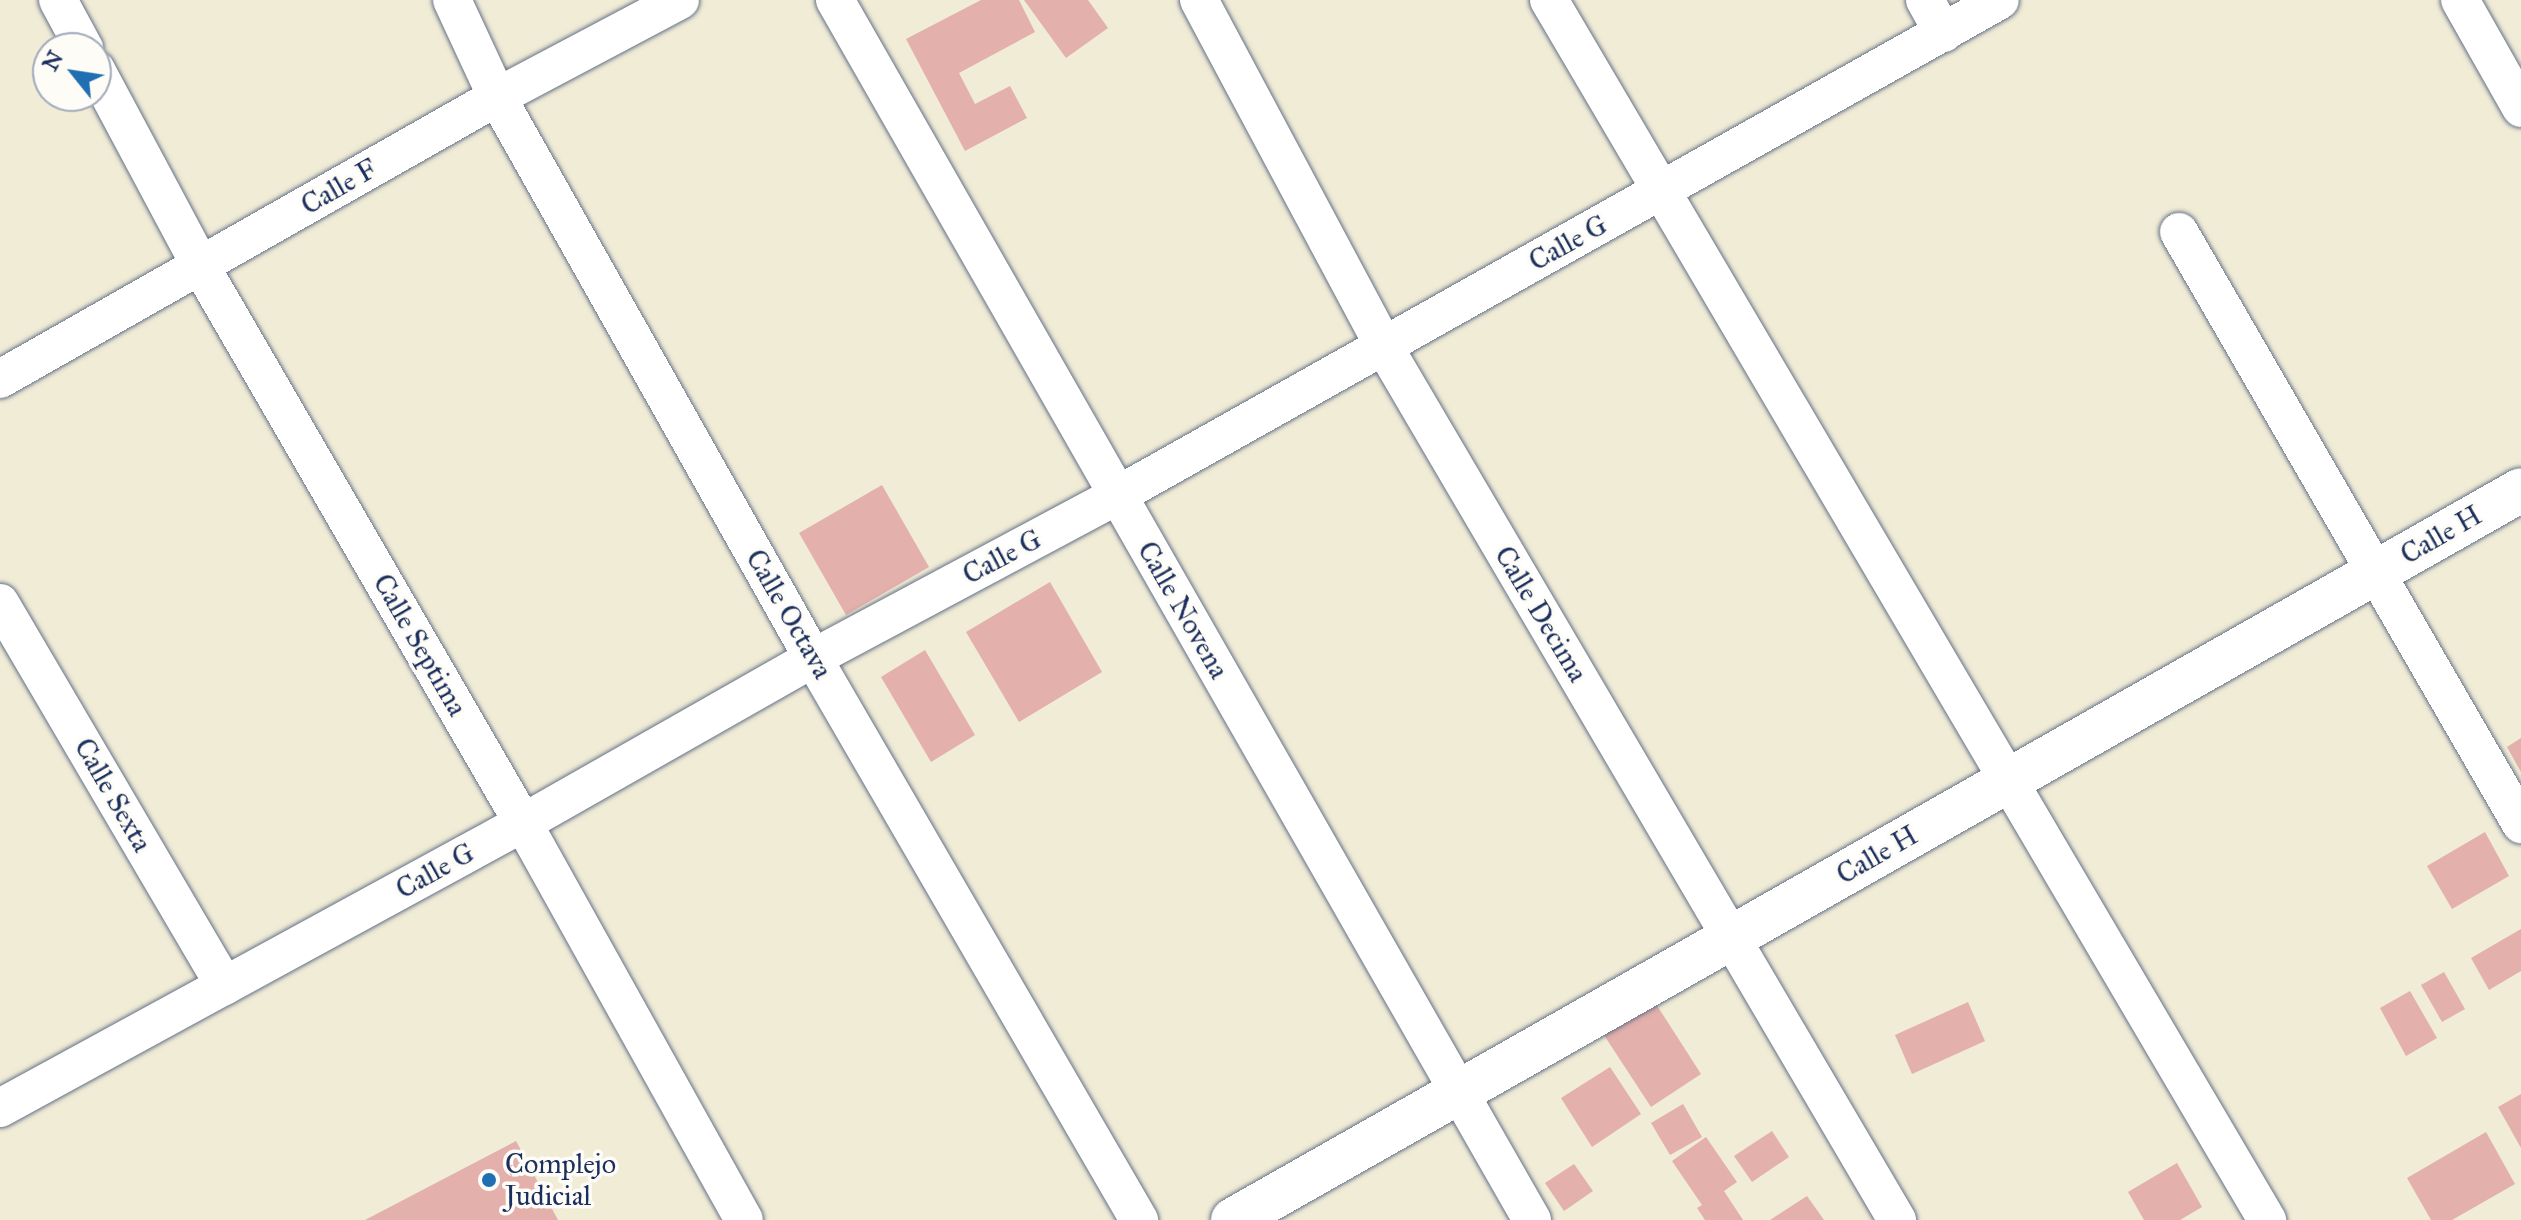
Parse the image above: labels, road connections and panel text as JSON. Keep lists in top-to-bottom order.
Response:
{
  "streets": {
    "street": [
      "Calle F",
      "Calle G",
      "Calle H",
      "Calle Novena",
      "Calle Octava",
      "Calle Decima",
      "Calle Septima",
      "Calle Sexta"
    ]
  },
  "crossings": [
    ["Calle F", "Calle Octava"],
    ["Calle F", "Calle Septima"],
    ["Calle G", "Calle Novena"],
    ["Calle G", "Calle Octava"],
    ["Calle G", "Calle Decima"],
    ["Calle G", "Calle Septima"],
    ["Calle G", "Calle Sexta"],
    ["Calle H", "Calle Novena"],
    ["Calle H", "Calle Decima"]
  ],
  "places": ["Complejo Judicial"],
  "north": "top left"
}
